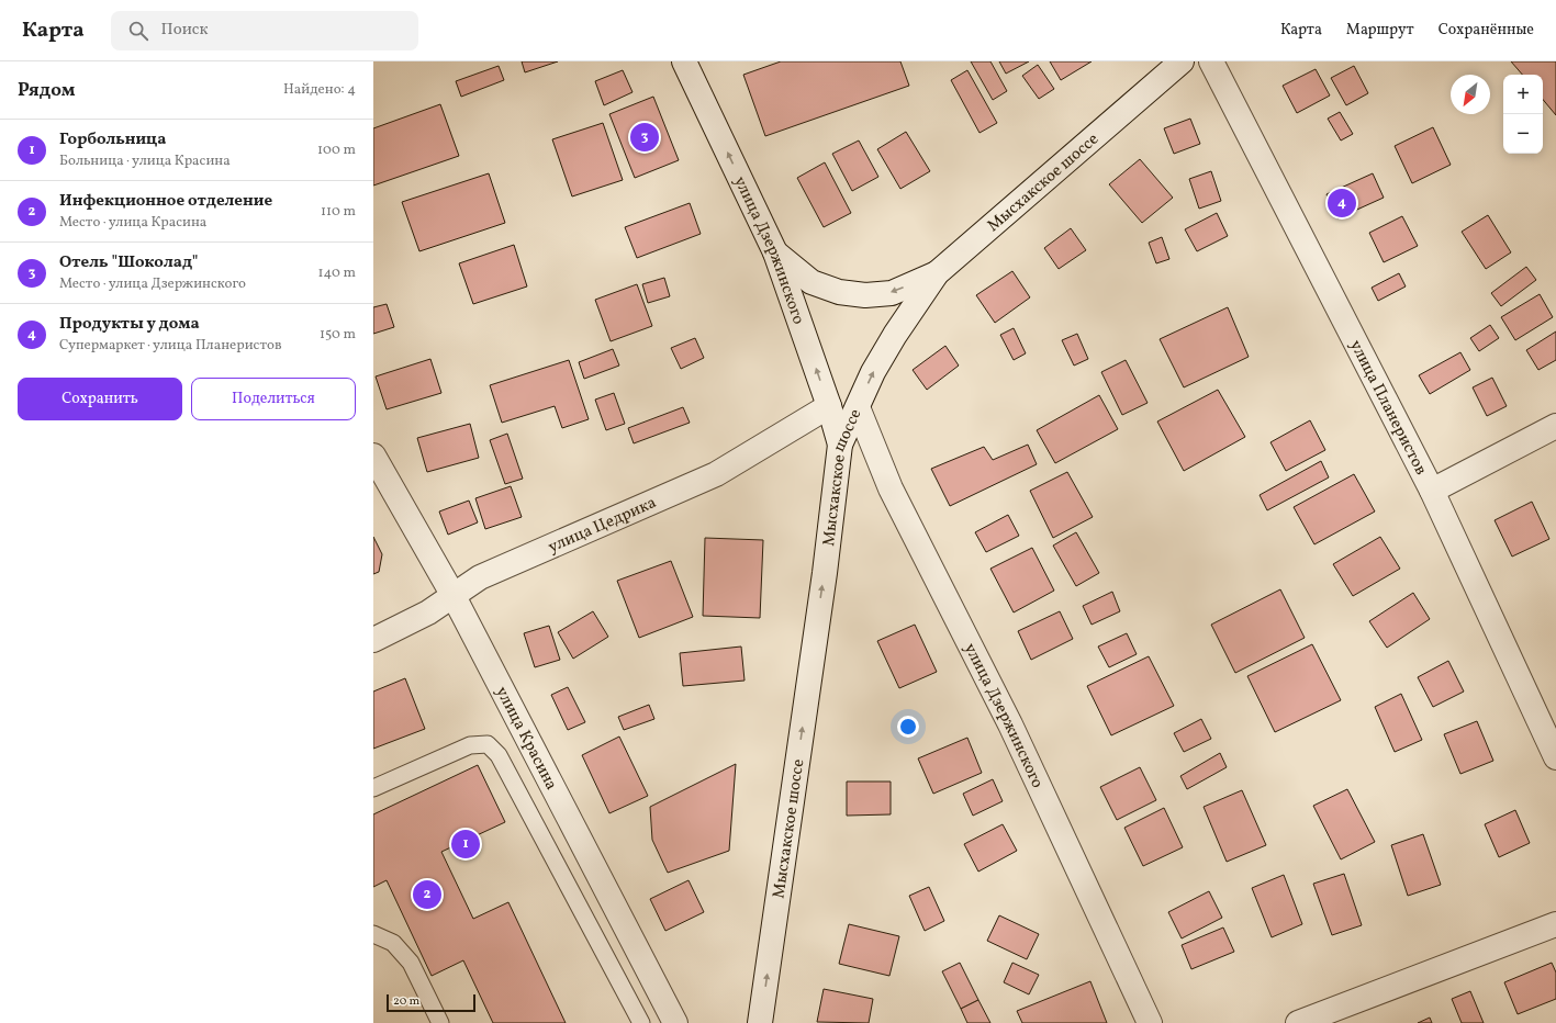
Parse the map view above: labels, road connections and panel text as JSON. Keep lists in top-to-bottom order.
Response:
{
  "streets": {
    "street": [
      "Мысхакское шоссе",
      "улица Дзержинского",
      "улица Планеристов",
      "улица Цедрика",
      "улица Красина"
    ]
  },
  "crossings": [
    ["Мысхакское шоссе", "улица Дзержинского"],
    ["улица Дзержинского", "улица Цедрика"],
    ["улица Цедрика", "улица Красина"]
  ],
  "one_way": ["Мысхакское шоссе"],
  "scale_bar": "20 m",
  "north": "bottom left",
  "page": {
    "header": "Карта",
    "search": "Поиск",
    "nav": ["Карта", "Маршрут", "Сохранённые"],
    "heading": ["Рядом", "Найдено: 4"],
    "map_buttons": ["+", "−"],
    "list": [
      {
        "mark": "1",
        "name": "Горбольница",
        "note": "Больница · улица Красина",
        "value": "100 m"
      },
      {
        "mark": "2",
        "name": "Инфекционное отделение",
        "note": "Место · улица Красина",
        "value": "110 m"
      },
      {
        "mark": "3",
        "name": "Отель \"Шоколад\"",
        "note": "Место · улица Дзержинского",
        "value": "140 m"
      },
      {
        "mark": "4",
        "name": "Продукты у дома",
        "note": "Супермаркет · улица Планеристов",
        "value": "150 m"
      }
    ],
    "pins": [
      "3",
      "4",
      "1",
      "2"
    ],
    "buttons": ["Сохранить", "Поделиться"],
    "scale": "20 m"
  }
}
